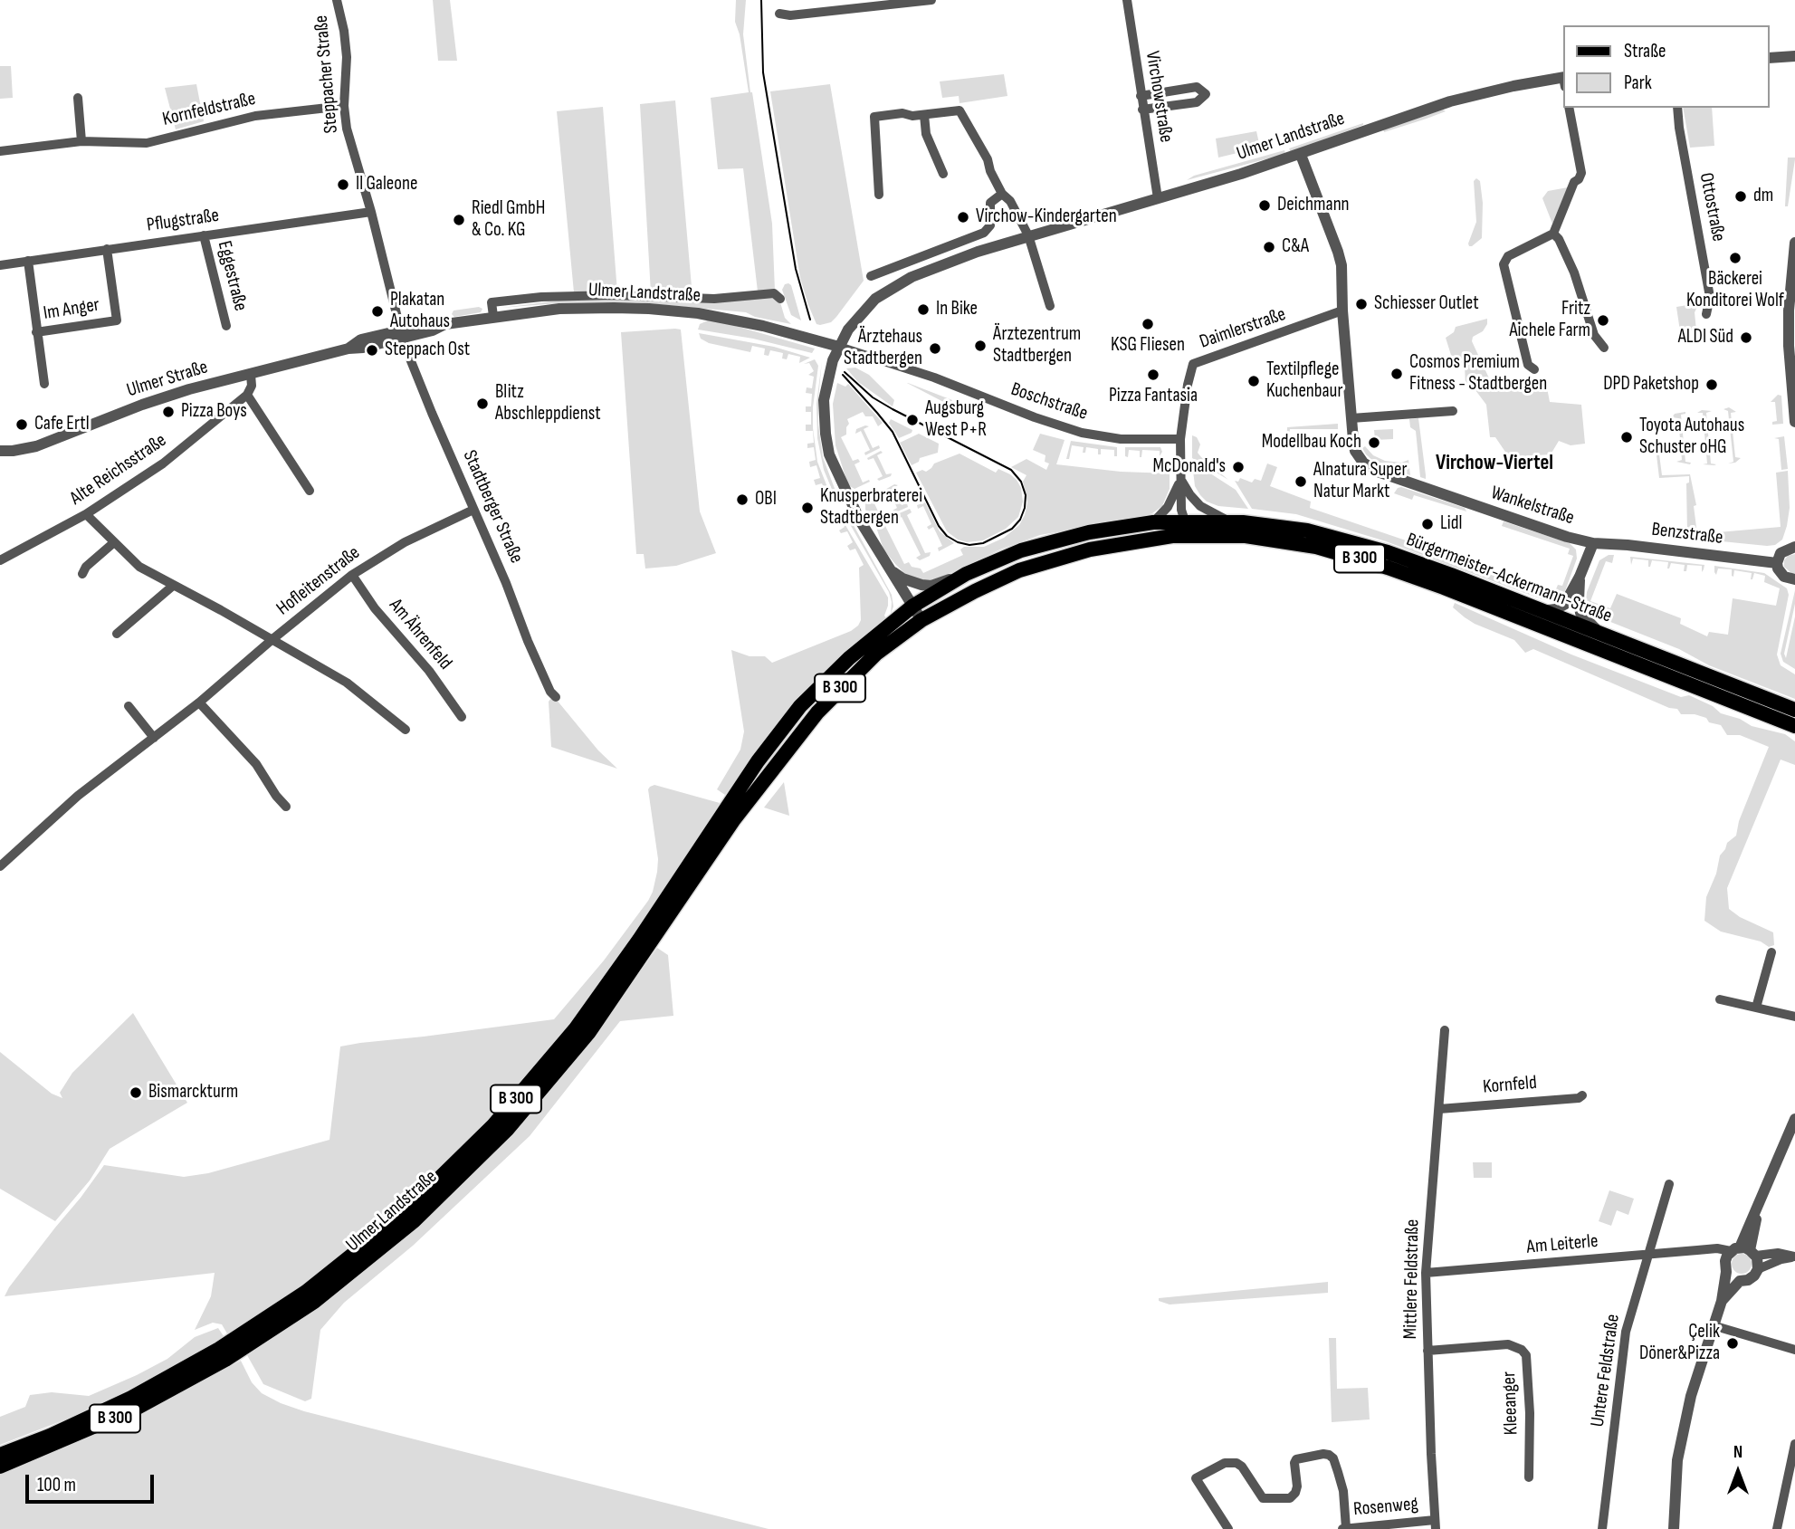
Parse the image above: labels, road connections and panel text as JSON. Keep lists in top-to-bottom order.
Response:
{
  "streets": {
    "main road": ["Ulmer Landstraße", "B 300", "Bürgermeister-Ackermann-Straße"],
    "street": [
      "Steppacher Straße",
      "Virchowstraße",
      "Kornfeldstraße",
      "Ottostraße",
      "Pflugstraße",
      "Eggestraße",
      "Im Anger",
      "Daimlerstraße",
      "Ulmer Straße",
      "Boschstraße",
      "Alte Reichsstraße",
      "Wankelstraße",
      "Stadtberger Straße",
      "Benzstraße",
      "Hofleitenstraße",
      "Am Ährenfeld",
      "Kornfeld",
      "Am Leiterle",
      "Mittlere Feldstraße",
      "Untere Feldstraße",
      "Kleeanger",
      "Rosenweg"
    ]
  },
  "crossings": [
    ["Steppacher Straße", "Kornfeldstraße"],
    ["Steppacher Straße", "Pflugstraße"],
    ["Steppacher Straße", "Ulmer Straße"],
    ["Steppacher Straße", "Stadtberger Straße"],
    ["Virchowstraße", "Ulmer Landstraße"],
    ["Ulmer Landstraße", "Ulmer Straße"],
    ["Ulmer Landstraße", "Boschstraße"],
    ["Ulmer Landstraße", "Wankelstraße"],
    ["Ulmer Landstraße", "B 300"],
    ["Ulmer Landstraße", "Bürgermeister-Ackermann-Straße"],
    ["Pflugstraße", "Eggestraße"],
    ["Pflugstraße", "Im Anger"],
    ["Daimlerstraße", "Boschstraße"],
    ["Daimlerstraße", "Wankelstraße"],
    ["Daimlerstraße", "Bürgermeister-Ackermann-Straße"],
    ["Ulmer Straße", "Stadtberger Straße"],
    ["Wankelstraße", "Benzstraße"],
    ["Stadtberger Straße", "Hofleitenstraße"],
    ["B 300", "Bürgermeister-Ackermann-Straße"],
    ["Hofleitenstraße", "Am Ährenfeld"],
    ["Kornfeld", "Mittlere Feldstraße"],
    ["Am Leiterle", "Mittlere Feldstraße"],
    ["Am Leiterle", "Untere Feldstraße"],
    ["Mittlere Feldstraße", "Kleeanger"],
    ["Mittlere Feldstraße", "Rosenweg"]
  ],
  "districts": ["Virchow-Viertel"],
  "places": [
    "Il Galeone",
    "dm",
    "Deichmann",
    "Virchow-Kindergarten",
    "Riedl GmbH & Co. KG",
    "C&A",
    "Bäckerei Konditorei Wolf",
    "Schiesser Outlet",
    "In Bike",
    "Plakatan Autohaus",
    "Fritz Aichele Farm",
    "KSG Fliesen",
    "ALDI Süd",
    "Ärztezentrum Stadtbergen",
    "Ärztehaus Stadtbergen",
    "Steppach Ost",
    "Cosmos Premium Fitness - Stadtbergen",
    "Pizza Fantasia",
    "Textilpflege Kuchenbaur",
    "DPD Paketshop",
    "Blitz Abschleppdienst",
    "Pizza Boys",
    "Augsburg West P+R",
    "Cafe Ertl",
    "Toyota Autohaus Schuster oHG",
    "Modellbau Koch",
    "McDonald's",
    "Alnatura Super Natur Markt",
    "OBI",
    "Knusperbraterei Stadtbergen",
    "Lidl",
    "Bismarckturm",
    "Çelik Döner&Pizza"
  ],
  "legend": ["Straße", "Park"],
  "scale_bar": "100 m",
  "north": "top"
}
